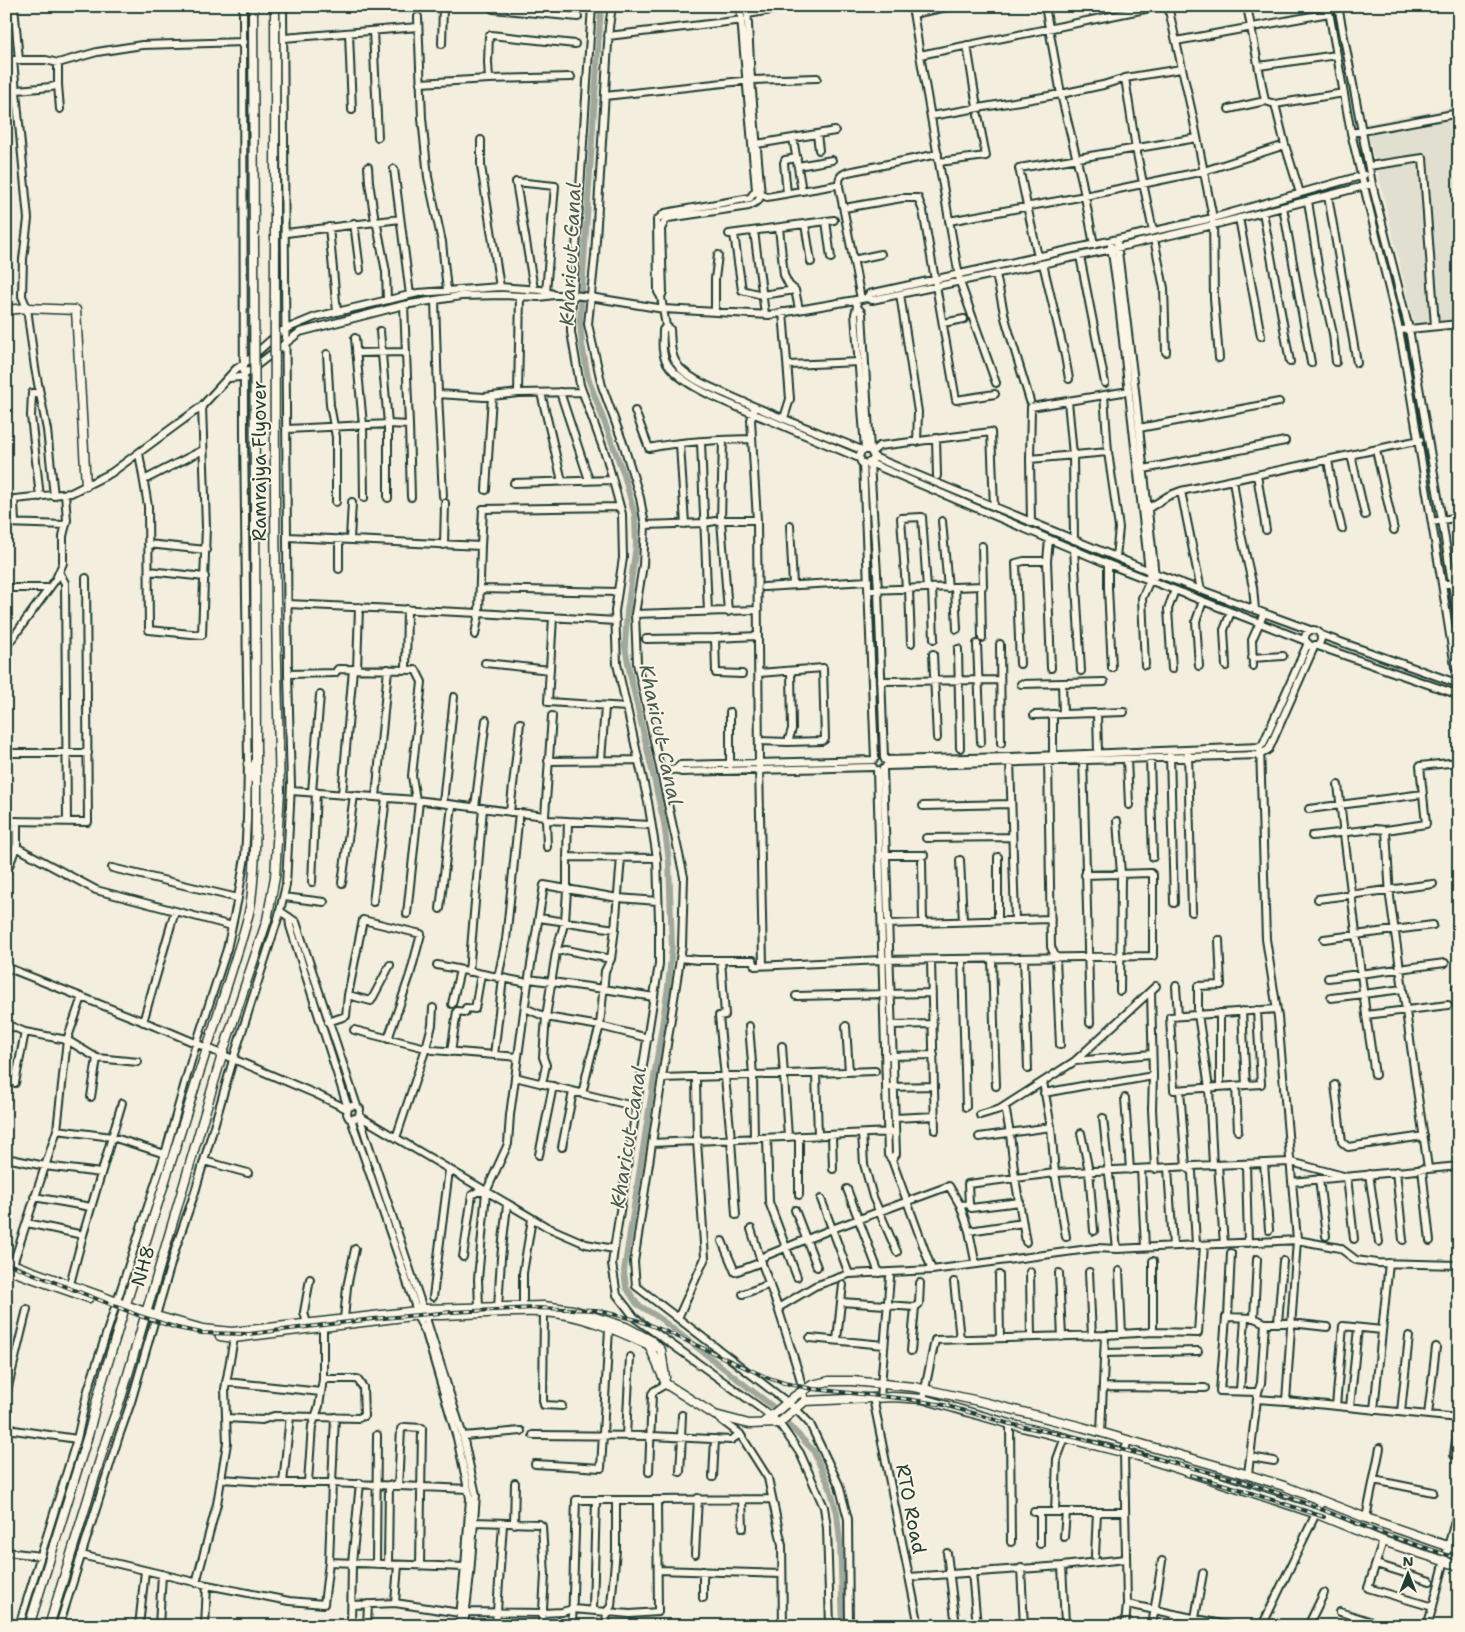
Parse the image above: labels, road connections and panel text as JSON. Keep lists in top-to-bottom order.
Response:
{
  "streets": {
    "main road": ["Ramrajya Flyover", "NH8"],
    "street": ["RTO Road"]
  },
  "crossings": [
    ["Ramrajya Flyover", "NH8"]
  ],
  "water": ["Kharicut Canal"],
  "north": "top"
}
